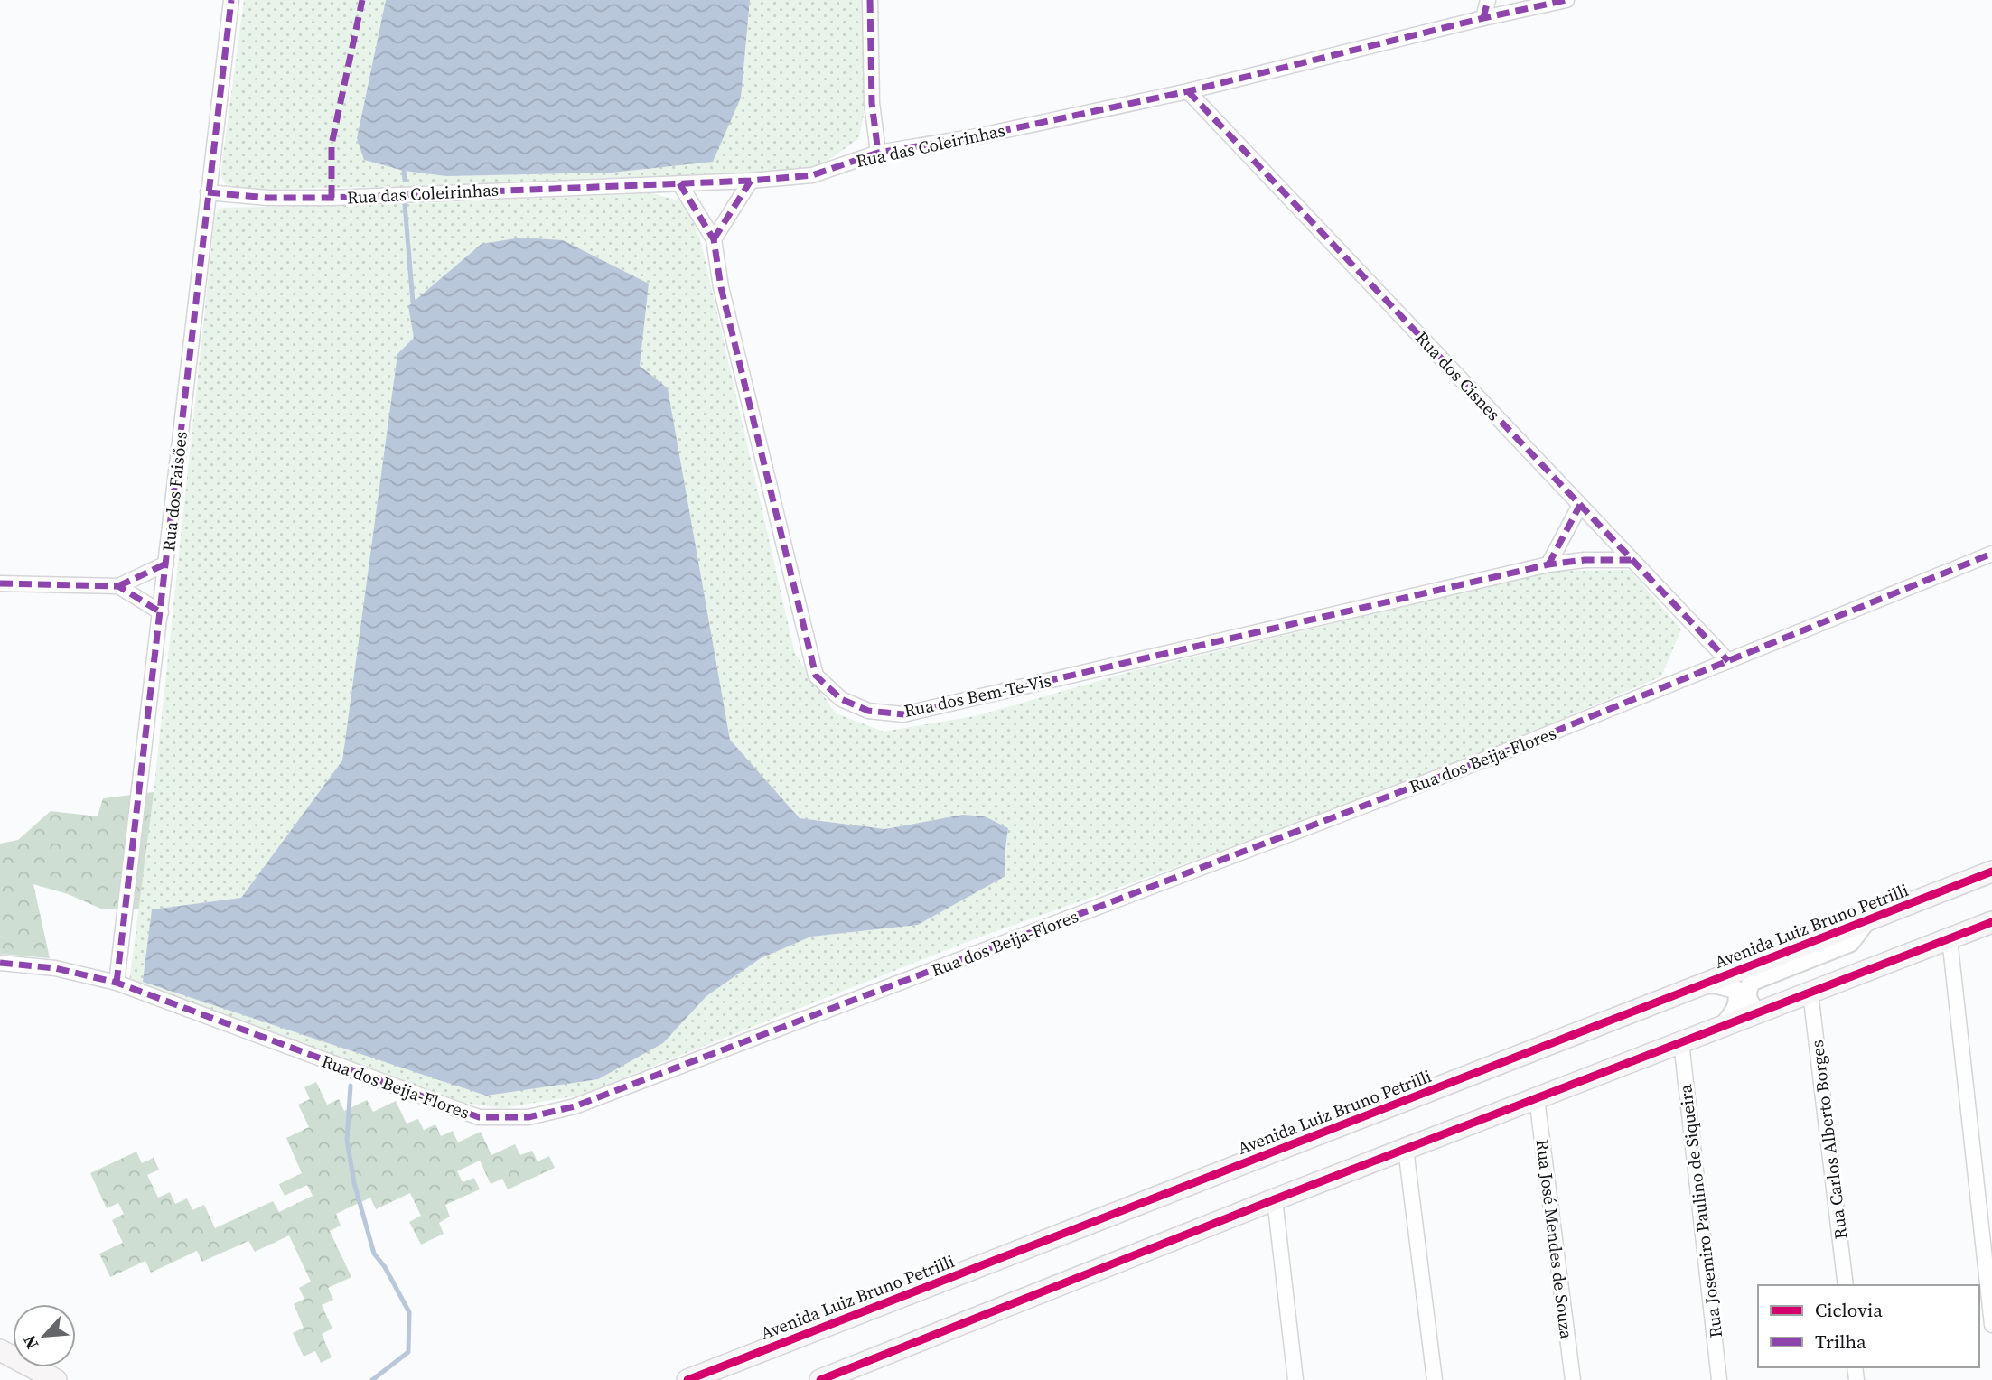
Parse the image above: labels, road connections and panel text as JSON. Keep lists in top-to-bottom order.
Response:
{
  "streets": {
    "main road": ["Avenida Luiz Bruno Petrilli"],
    "street": [
      "Rua das Coleirinhas",
      "Rua dos Cisnes",
      "Rua dos Faisões",
      "Rua dos Bem-Te-Vis",
      "Rua dos Beija-Flores",
      "Rua Carlos Alberto Borges",
      "Rua Josemiro Paulino de Siqueira",
      "Rua José Mendes de Souza"
    ]
  },
  "crossings": [
    ["Rua das Coleirinhas", "Rua dos Cisnes"],
    ["Rua das Coleirinhas", "Rua dos Faisões"],
    ["Rua das Coleirinhas", "Rua dos Bem-Te-Vis"],
    ["Rua dos Cisnes", "Rua dos Bem-Te-Vis"],
    ["Rua dos Cisnes", "Rua dos Beija-Flores"],
    ["Rua dos Faisões", "Rua dos Beija-Flores"]
  ],
  "legend": ["Ciclovia", "Trilha"],
  "north": "bottom left"
}
